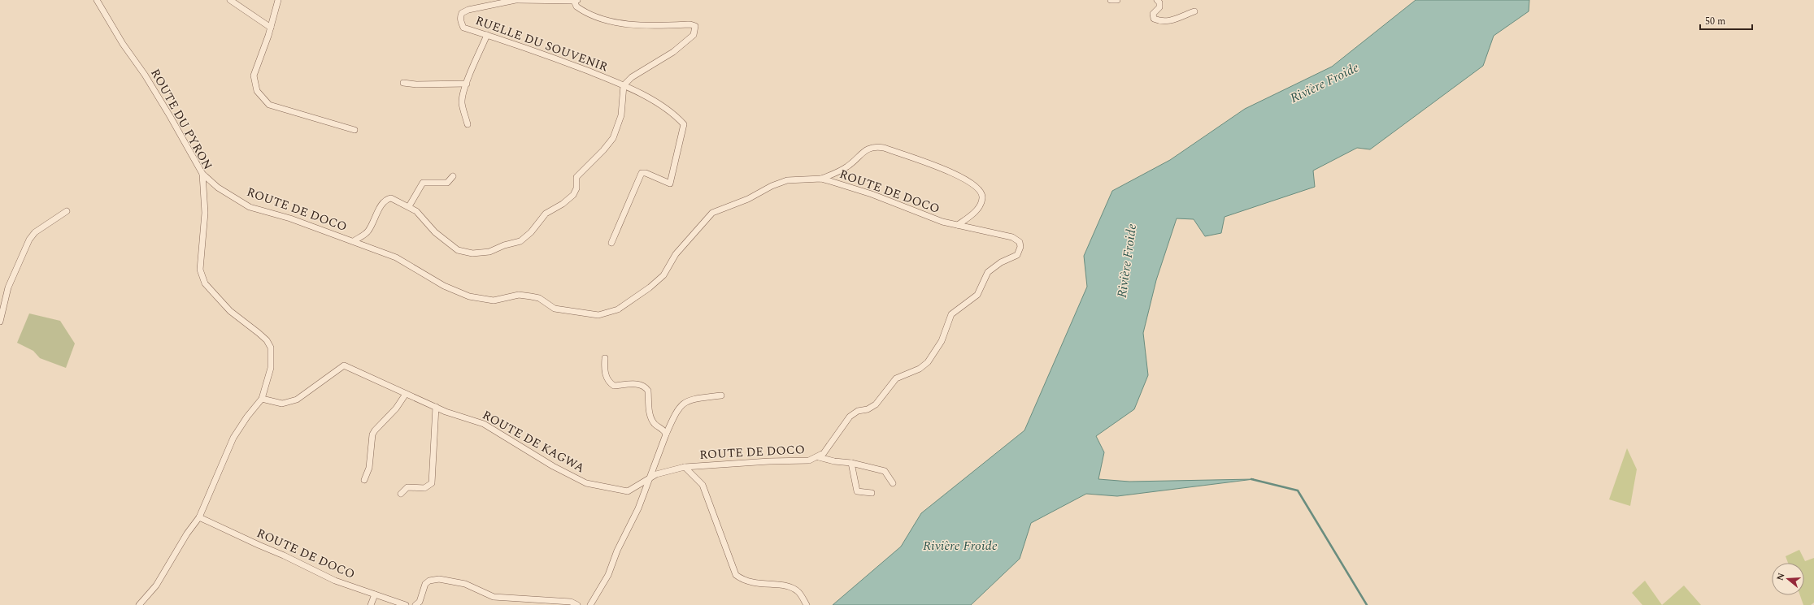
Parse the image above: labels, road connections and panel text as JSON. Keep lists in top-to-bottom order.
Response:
{
  "streets": {
    "street": [
      "RUELLE DU SOUVENIR",
      "ROUTE DU PYRON",
      "ROUTE DE DOCO",
      "ROUTE DE KAGWA"
    ]
  },
  "crossings": [
    ["RUELLE DU SOUVENIR", "ROUTE DE DOCO"],
    ["ROUTE DU PYRON", "ROUTE DE DOCO"],
    ["ROUTE DU PYRON", "ROUTE DE KAGWA"],
    ["ROUTE DE DOCO", "ROUTE DE KAGWA"]
  ],
  "water": ["Rivière Froide"],
  "scale_bar": "50 m",
  "north": "left"
}
